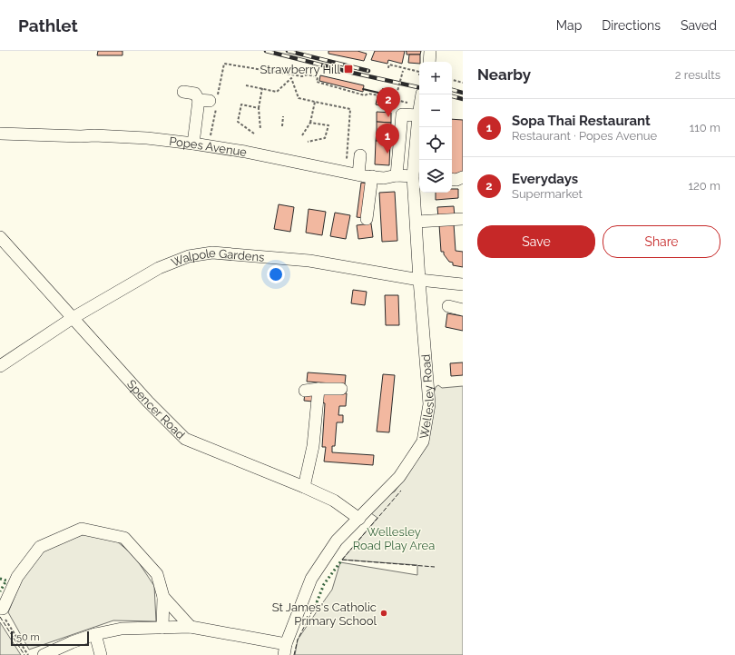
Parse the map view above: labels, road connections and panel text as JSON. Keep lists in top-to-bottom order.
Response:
{
  "streets": {
    "street": [
      "Popes Avenue",
      "Walpole Gardens",
      "Wellesley Road",
      "Spencer Road"
    ]
  },
  "crossings": [
    ["Popes Avenue", "Wellesley Road"],
    ["Walpole Gardens", "Wellesley Road"],
    ["Walpole Gardens", "Spencer Road"],
    ["Wellesley Road", "Spencer Road"]
  ],
  "parks": ["Wellesley Road Play Area"],
  "places": {
    "transit": ["Strawberry Hill"],
    "other": ["St James's Catholic Primary School"]
  },
  "scale_bar": "50 m",
  "page": {
    "header": "Pathlet",
    "nav": ["Map", "Directions", "Saved"],
    "heading": ["Nearby", "2 results"],
    "map_buttons": ["+", "−"],
    "pins": ["2", "1"],
    "list": [
      {
        "mark": "1",
        "name": "Sopa Thai Restaurant",
        "note": "Restaurant · Popes Avenue",
        "value": "110 m"
      },
      {
        "mark": "2",
        "name": "Everydays",
        "note": "Supermarket",
        "value": "120 m"
      }
    ],
    "buttons": ["Save", "Share"],
    "scale": "50 m"
  }
}
